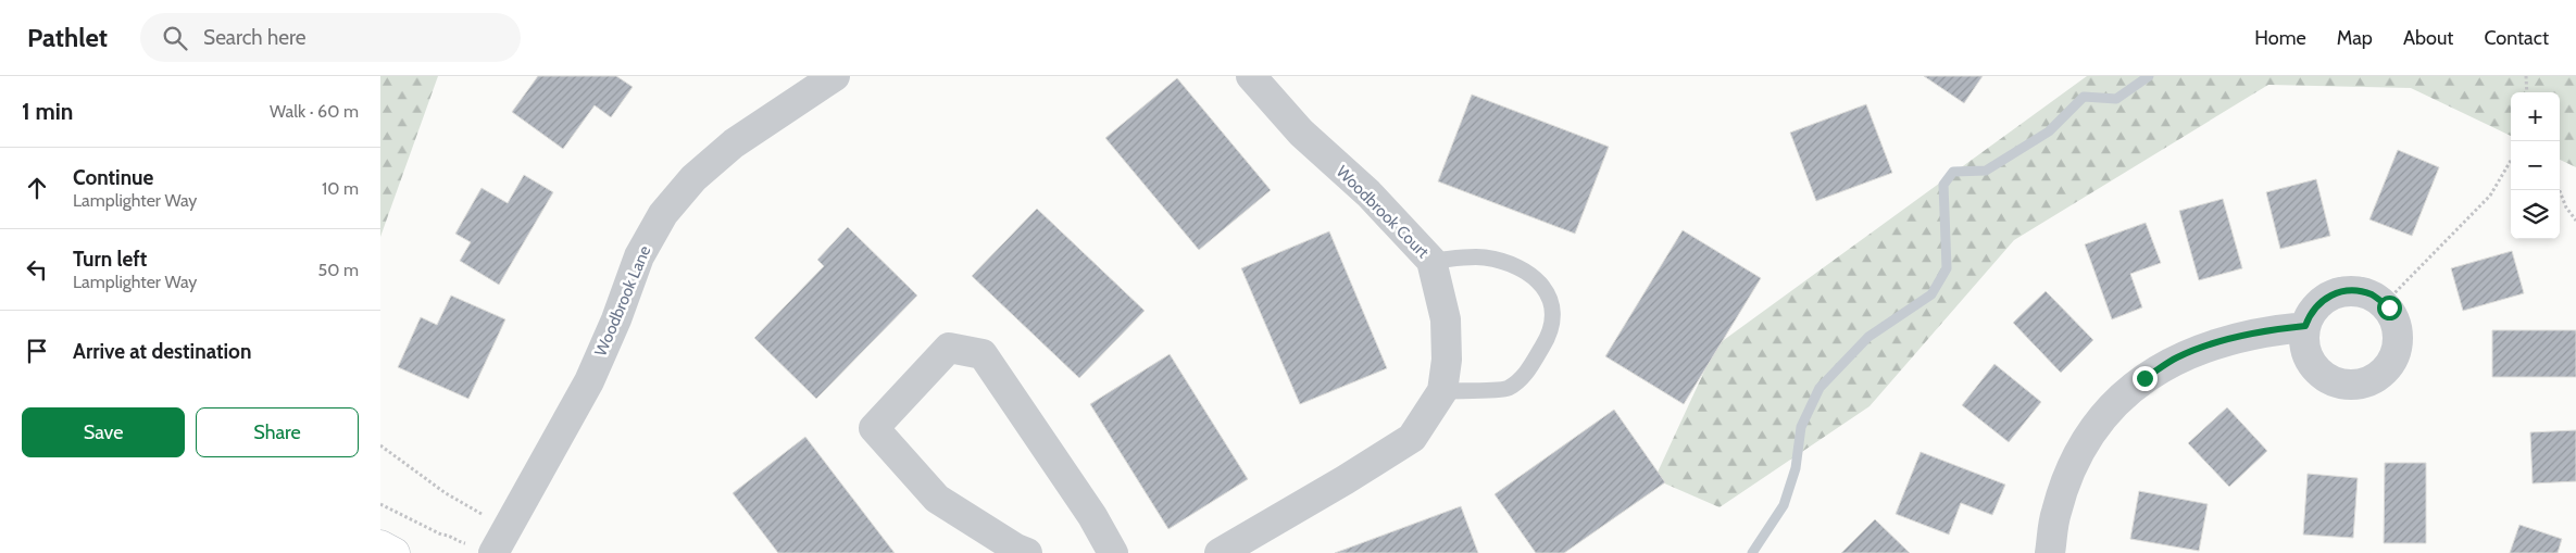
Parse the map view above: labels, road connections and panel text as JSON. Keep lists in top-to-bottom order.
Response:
{
  "streets": {
    "street": ["Woodbrook Court", "Woodbrook Lane"]
  },
  "page": {
    "header": "Pathlet",
    "search": "Search here",
    "nav": [
      "Home",
      "Map",
      "About",
      "Contact"
    ],
    "heading": ["1 min", "Walk · 60 m"],
    "map_buttons": ["+", "−"],
    "list": [
      ["Continue", "Lamplighter Way", "10 m"],
      ["Turn left", "Lamplighter Way", "50 m"],
      "Arrive at destination"
    ],
    "buttons": ["Save", "Share"]
  }
}
